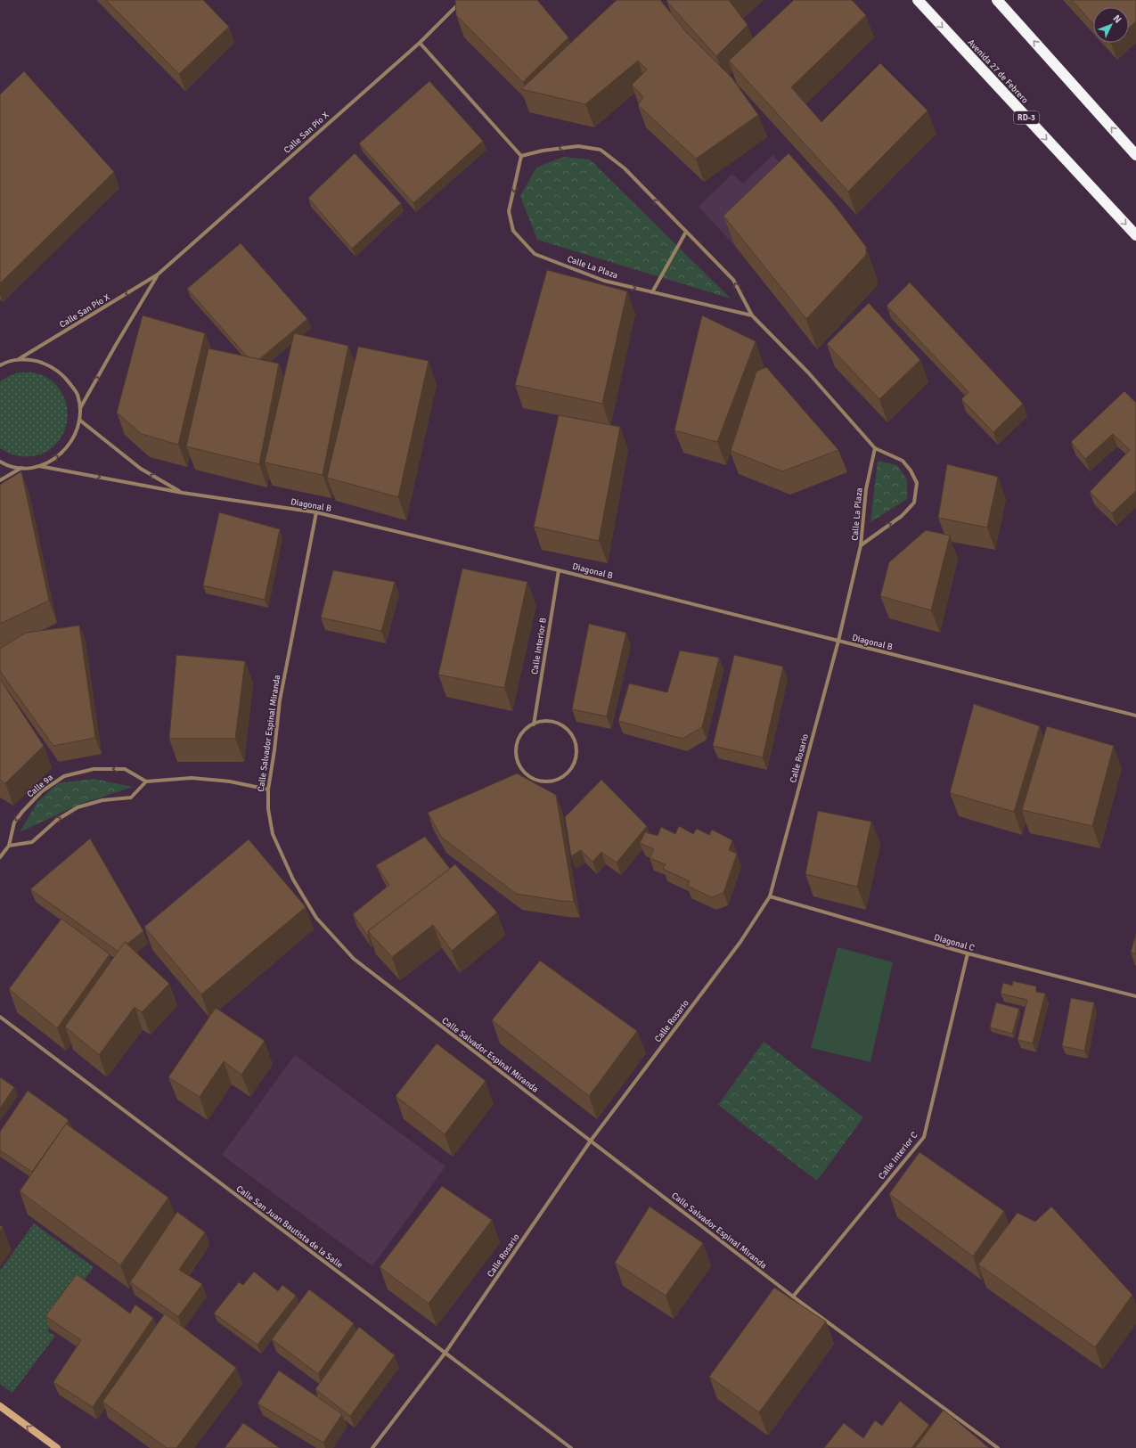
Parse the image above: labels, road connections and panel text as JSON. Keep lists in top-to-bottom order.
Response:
{
  "streets": {
    "highway": ["Avenida 27 de Febrero", "RD-3"],
    "street": [
      "Calle San Pío X",
      "Calle La Plaza",
      "Diagonal B",
      "Calle Interior B",
      "Calle Salvador Espinal Miranda",
      "Calle Rosario",
      "Calle 9a",
      "Diagonal C",
      "Calle Interior C",
      "Calle San Juan Bautista de la Salle"
    ]
  },
  "crossings": [
    ["Calle La Plaza", "Calle Rosario"],
    ["Diagonal B", "Calle Interior B"],
    ["Diagonal B", "Calle Salvador Espinal Miranda"],
    ["Diagonal B", "Calle Rosario"],
    ["Calle Salvador Espinal Miranda", "Calle Rosario"],
    ["Calle Salvador Espinal Miranda", "Calle Interior C"],
    ["Calle Rosario", "Diagonal C"],
    ["Calle Rosario", "Calle San Juan Bautista de la Salle"],
    ["Diagonal C", "Calle Interior C"]
  ],
  "north": "top right"
}
